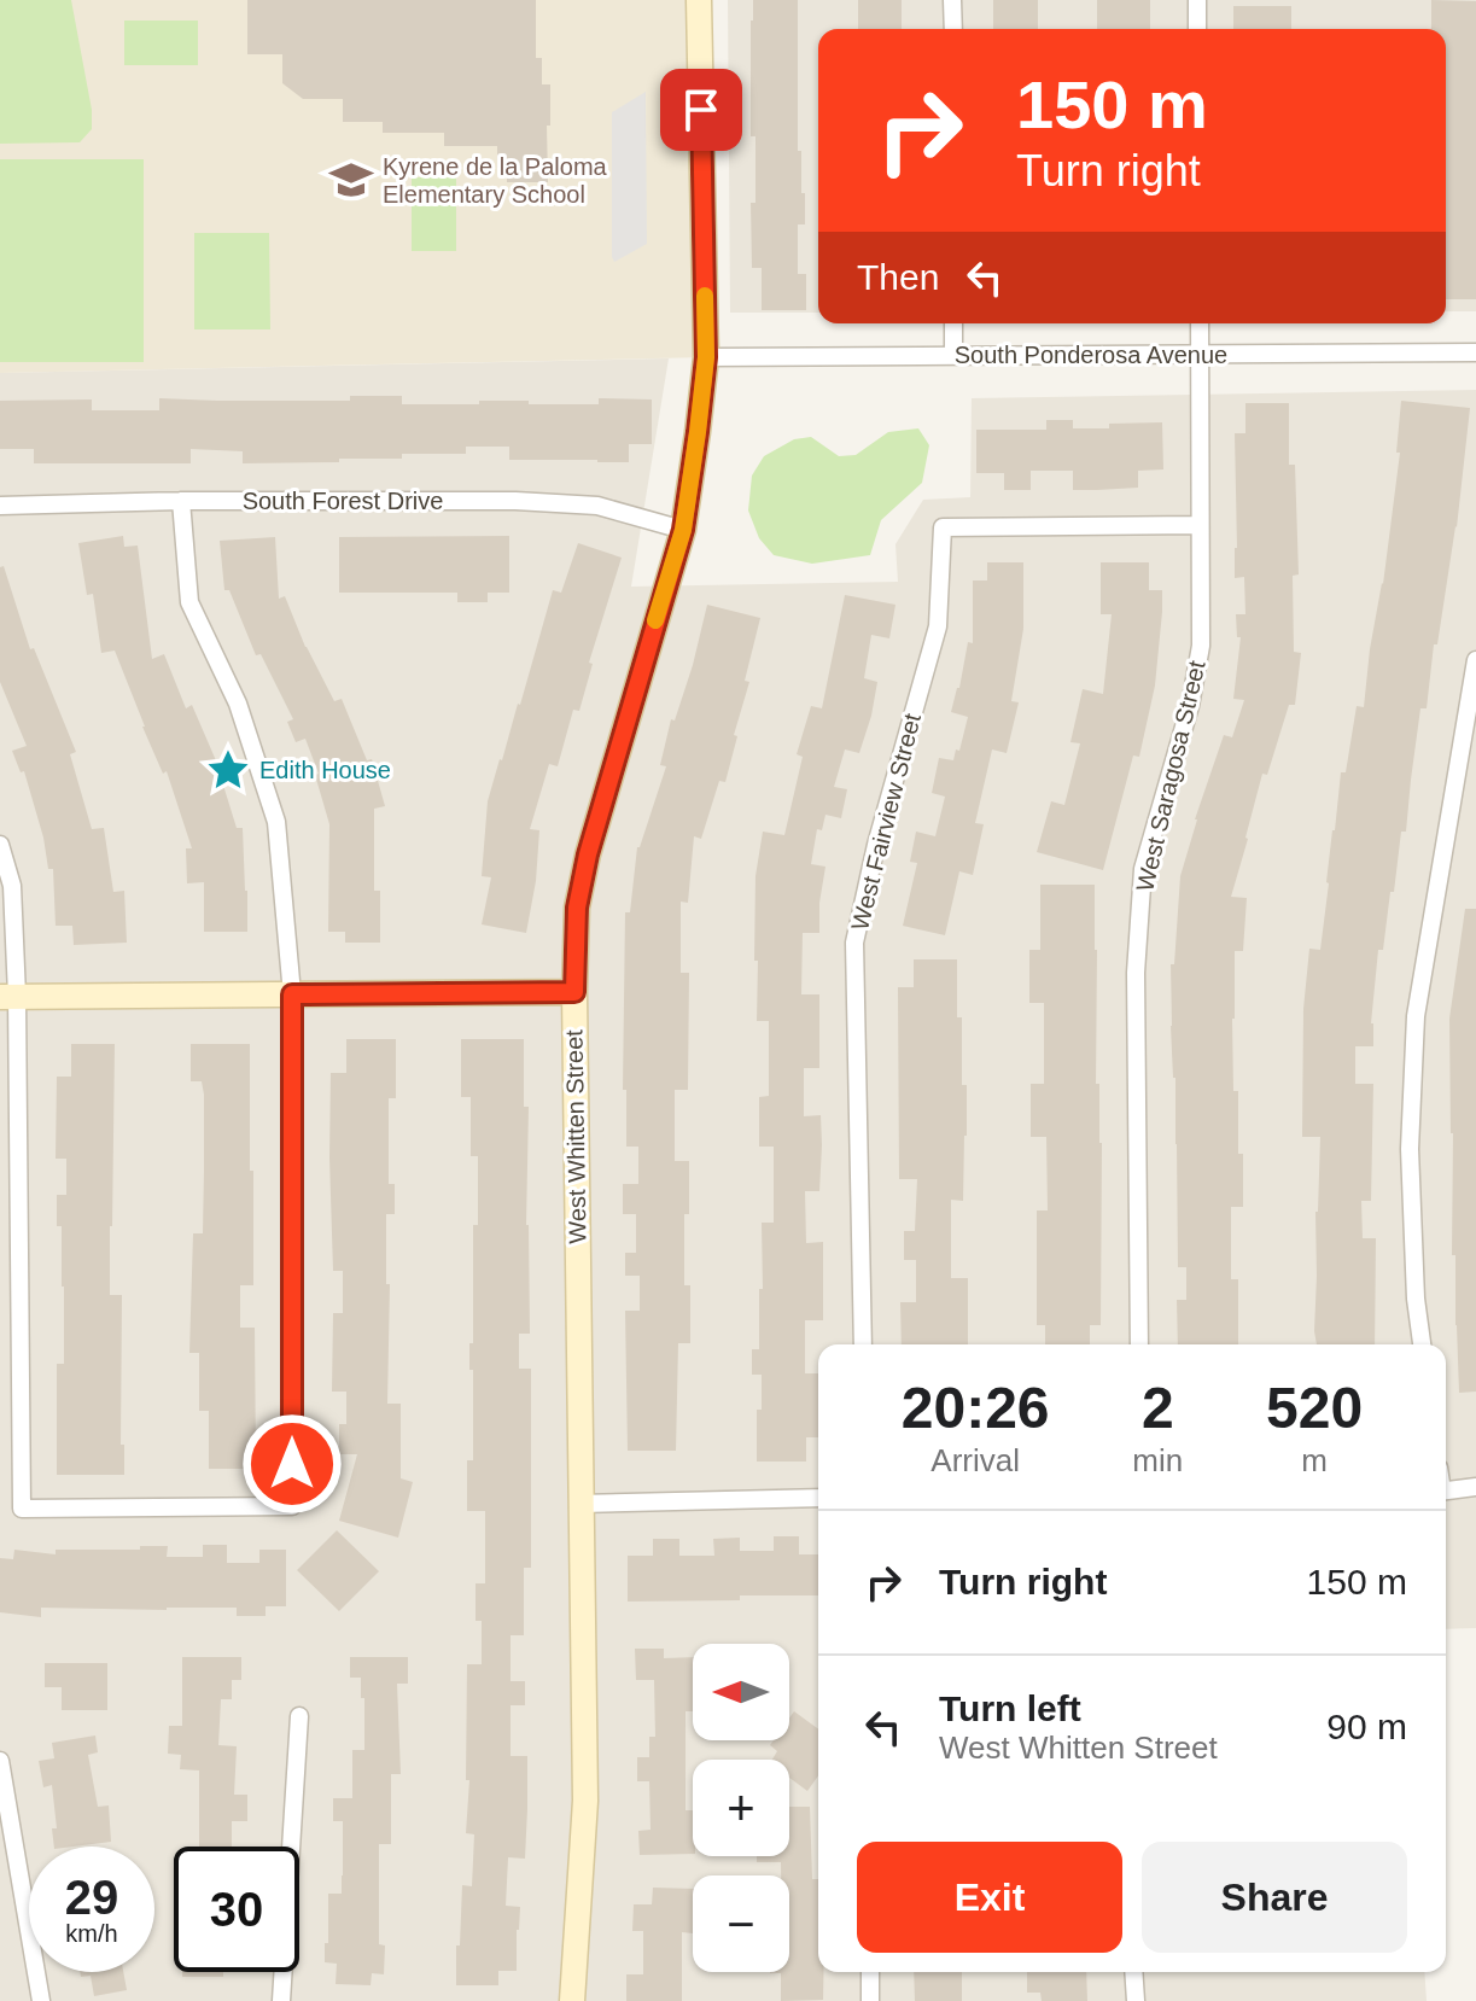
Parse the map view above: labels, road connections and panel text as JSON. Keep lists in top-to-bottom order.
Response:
{
  "streets": {
    "street": [
      "South Ponderosa Avenue",
      "South Forest Drive",
      "West Saragosa Street",
      "West Fairview Street",
      "West Whitten Street"
    ]
  },
  "crossings": [
    ["South Ponderosa Avenue", "West Saragosa Street"],
    ["South Ponderosa Avenue", "West Whitten Street"],
    ["South Forest Drive", "West Whitten Street"],
    ["West Saragosa Street", "West Fairview Street"]
  ],
  "places": {
    "school or university": ["Kyrene de la Paloma Elementary School"],
    "place": ["Edith House"]
  },
  "north": "left",
  "page": {
    "turn": ["150 m", "Turn right"],
    "then": "Then",
    "eta": [
      "20:26",
      "Arrival",
      "2",
      "min",
      "520",
      "m"
    ],
    "list": [
      {
        "name": "Turn right",
        "value": "150 m"
      },
      {
        "name": "Turn left",
        "note": "West Whitten Street",
        "value": "90 m"
      }
    ],
    "map_buttons": ["+", "−"],
    "buttons": ["Exit", "Share"],
    "speed": "29 km/h",
    "limit": "30"
  }
}
